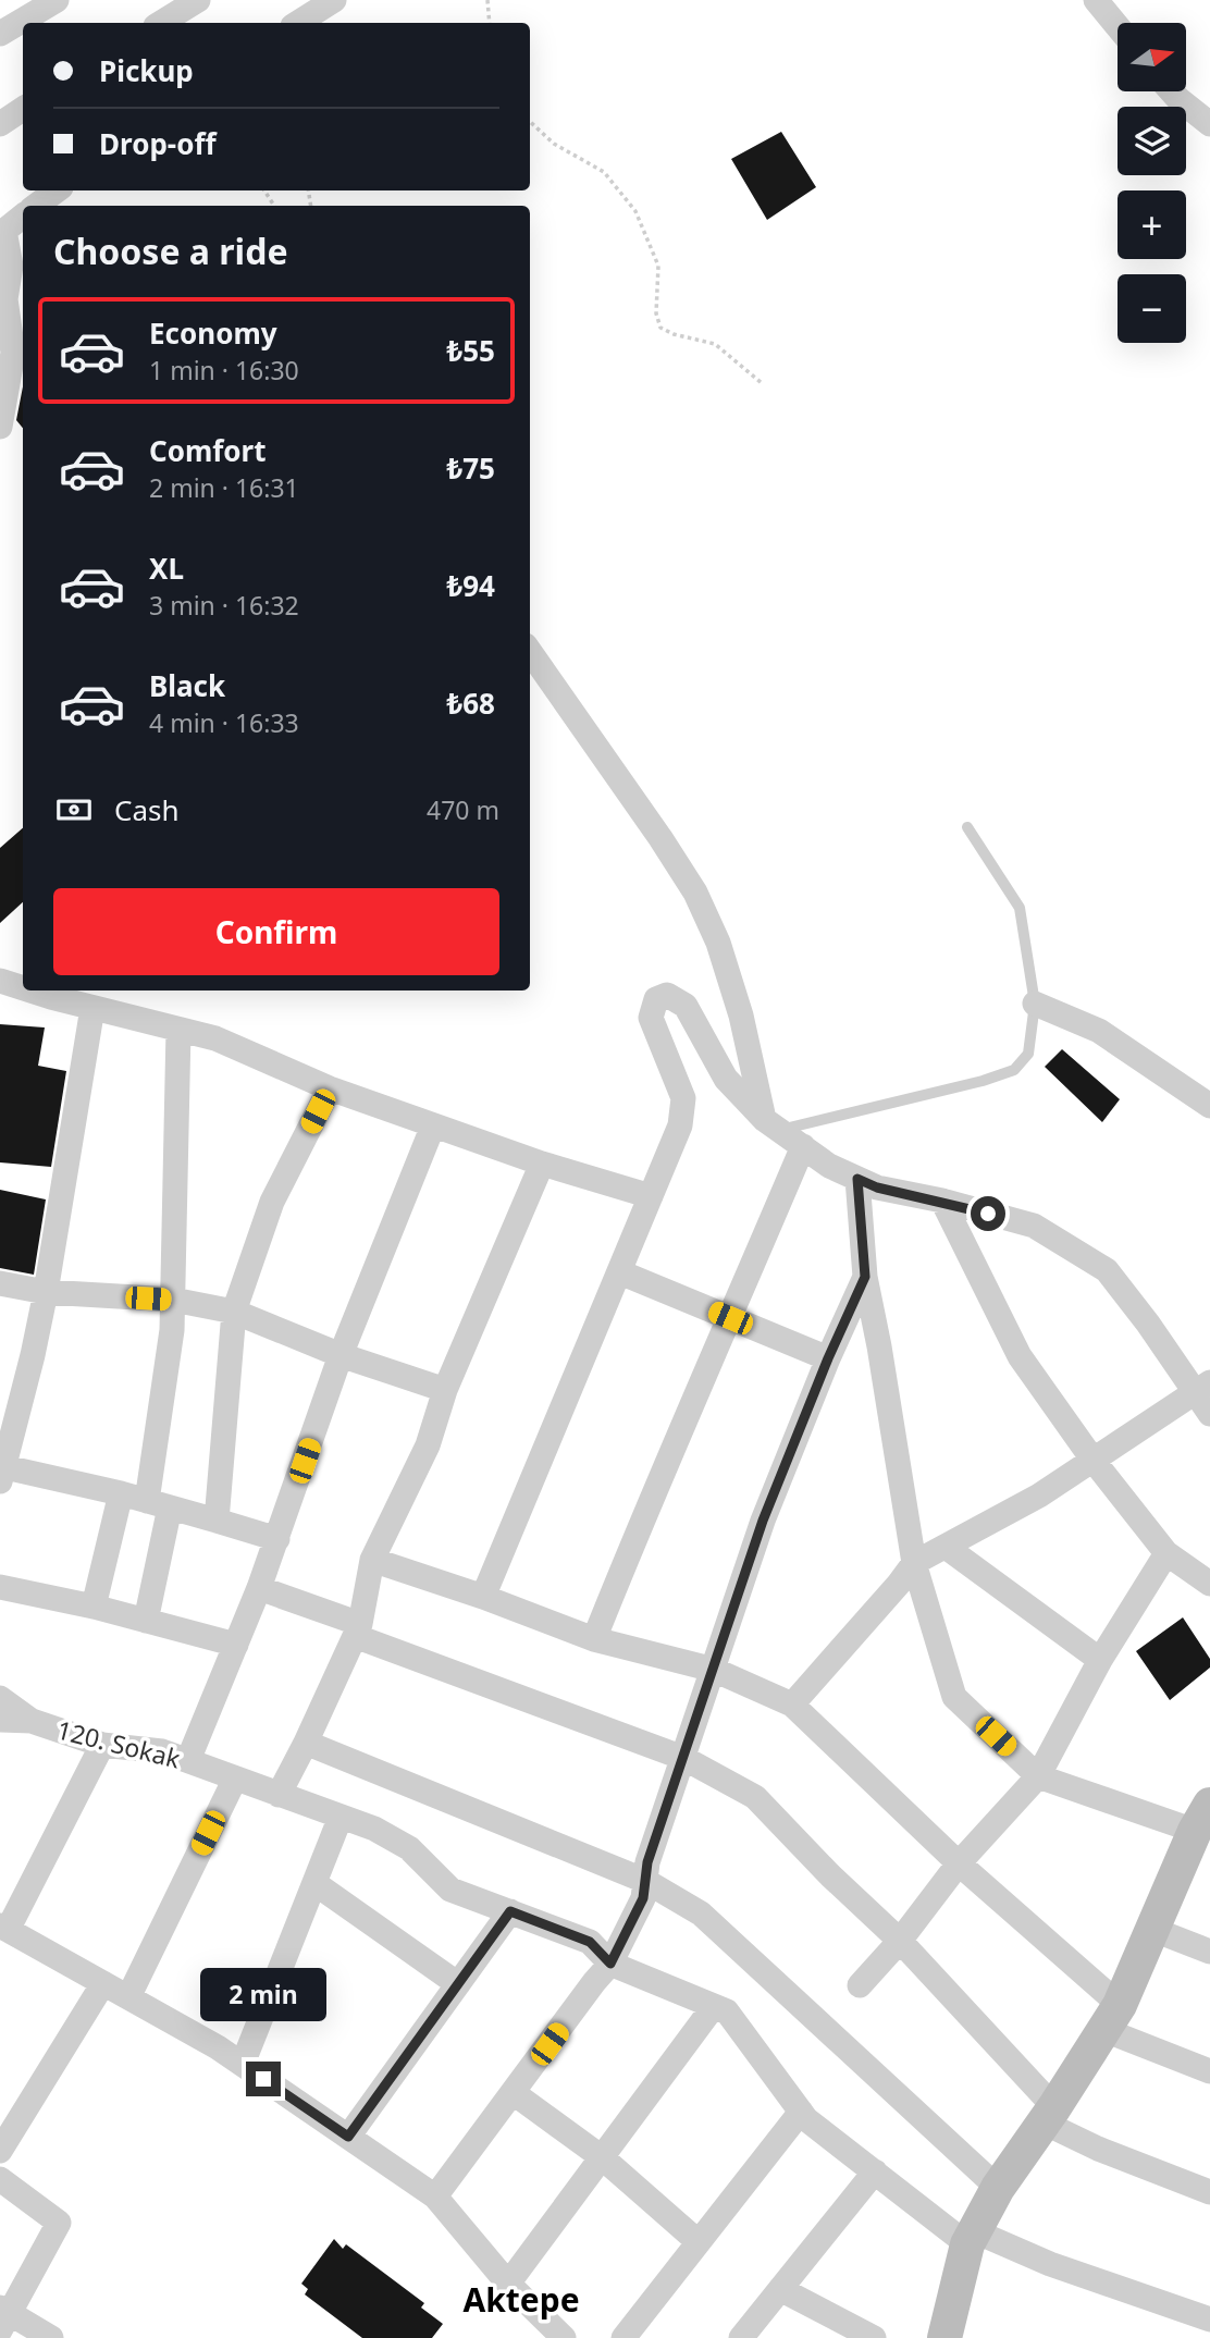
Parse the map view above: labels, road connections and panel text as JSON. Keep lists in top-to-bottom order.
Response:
{
  "streets": {
    "street": ["120. Sokak"]
  },
  "districts": ["Aktepe"],
  "north": "right",
  "page": {
    "map_buttons": ["+", "−"],
    "banner": ["Pickup", "Drop-off"],
    "heading": "Choose a ride",
    "list": [
      {
        "name": "Economy",
        "note": "1 min · 16:30",
        "value": "₺55"
      },
      {
        "name": "Comfort",
        "note": "2 min · 16:31",
        "value": "₺75"
      },
      {
        "name": "XL",
        "note": "3 min · 16:32",
        "value": "₺94"
      },
      {
        "name": "Black",
        "note": "4 min · 16:33",
        "value": "₺68"
      }
    ],
    "pay": ["Cash", "470 m"],
    "buttons": "Confirm",
    "bubble": "2 min"
  }
}
